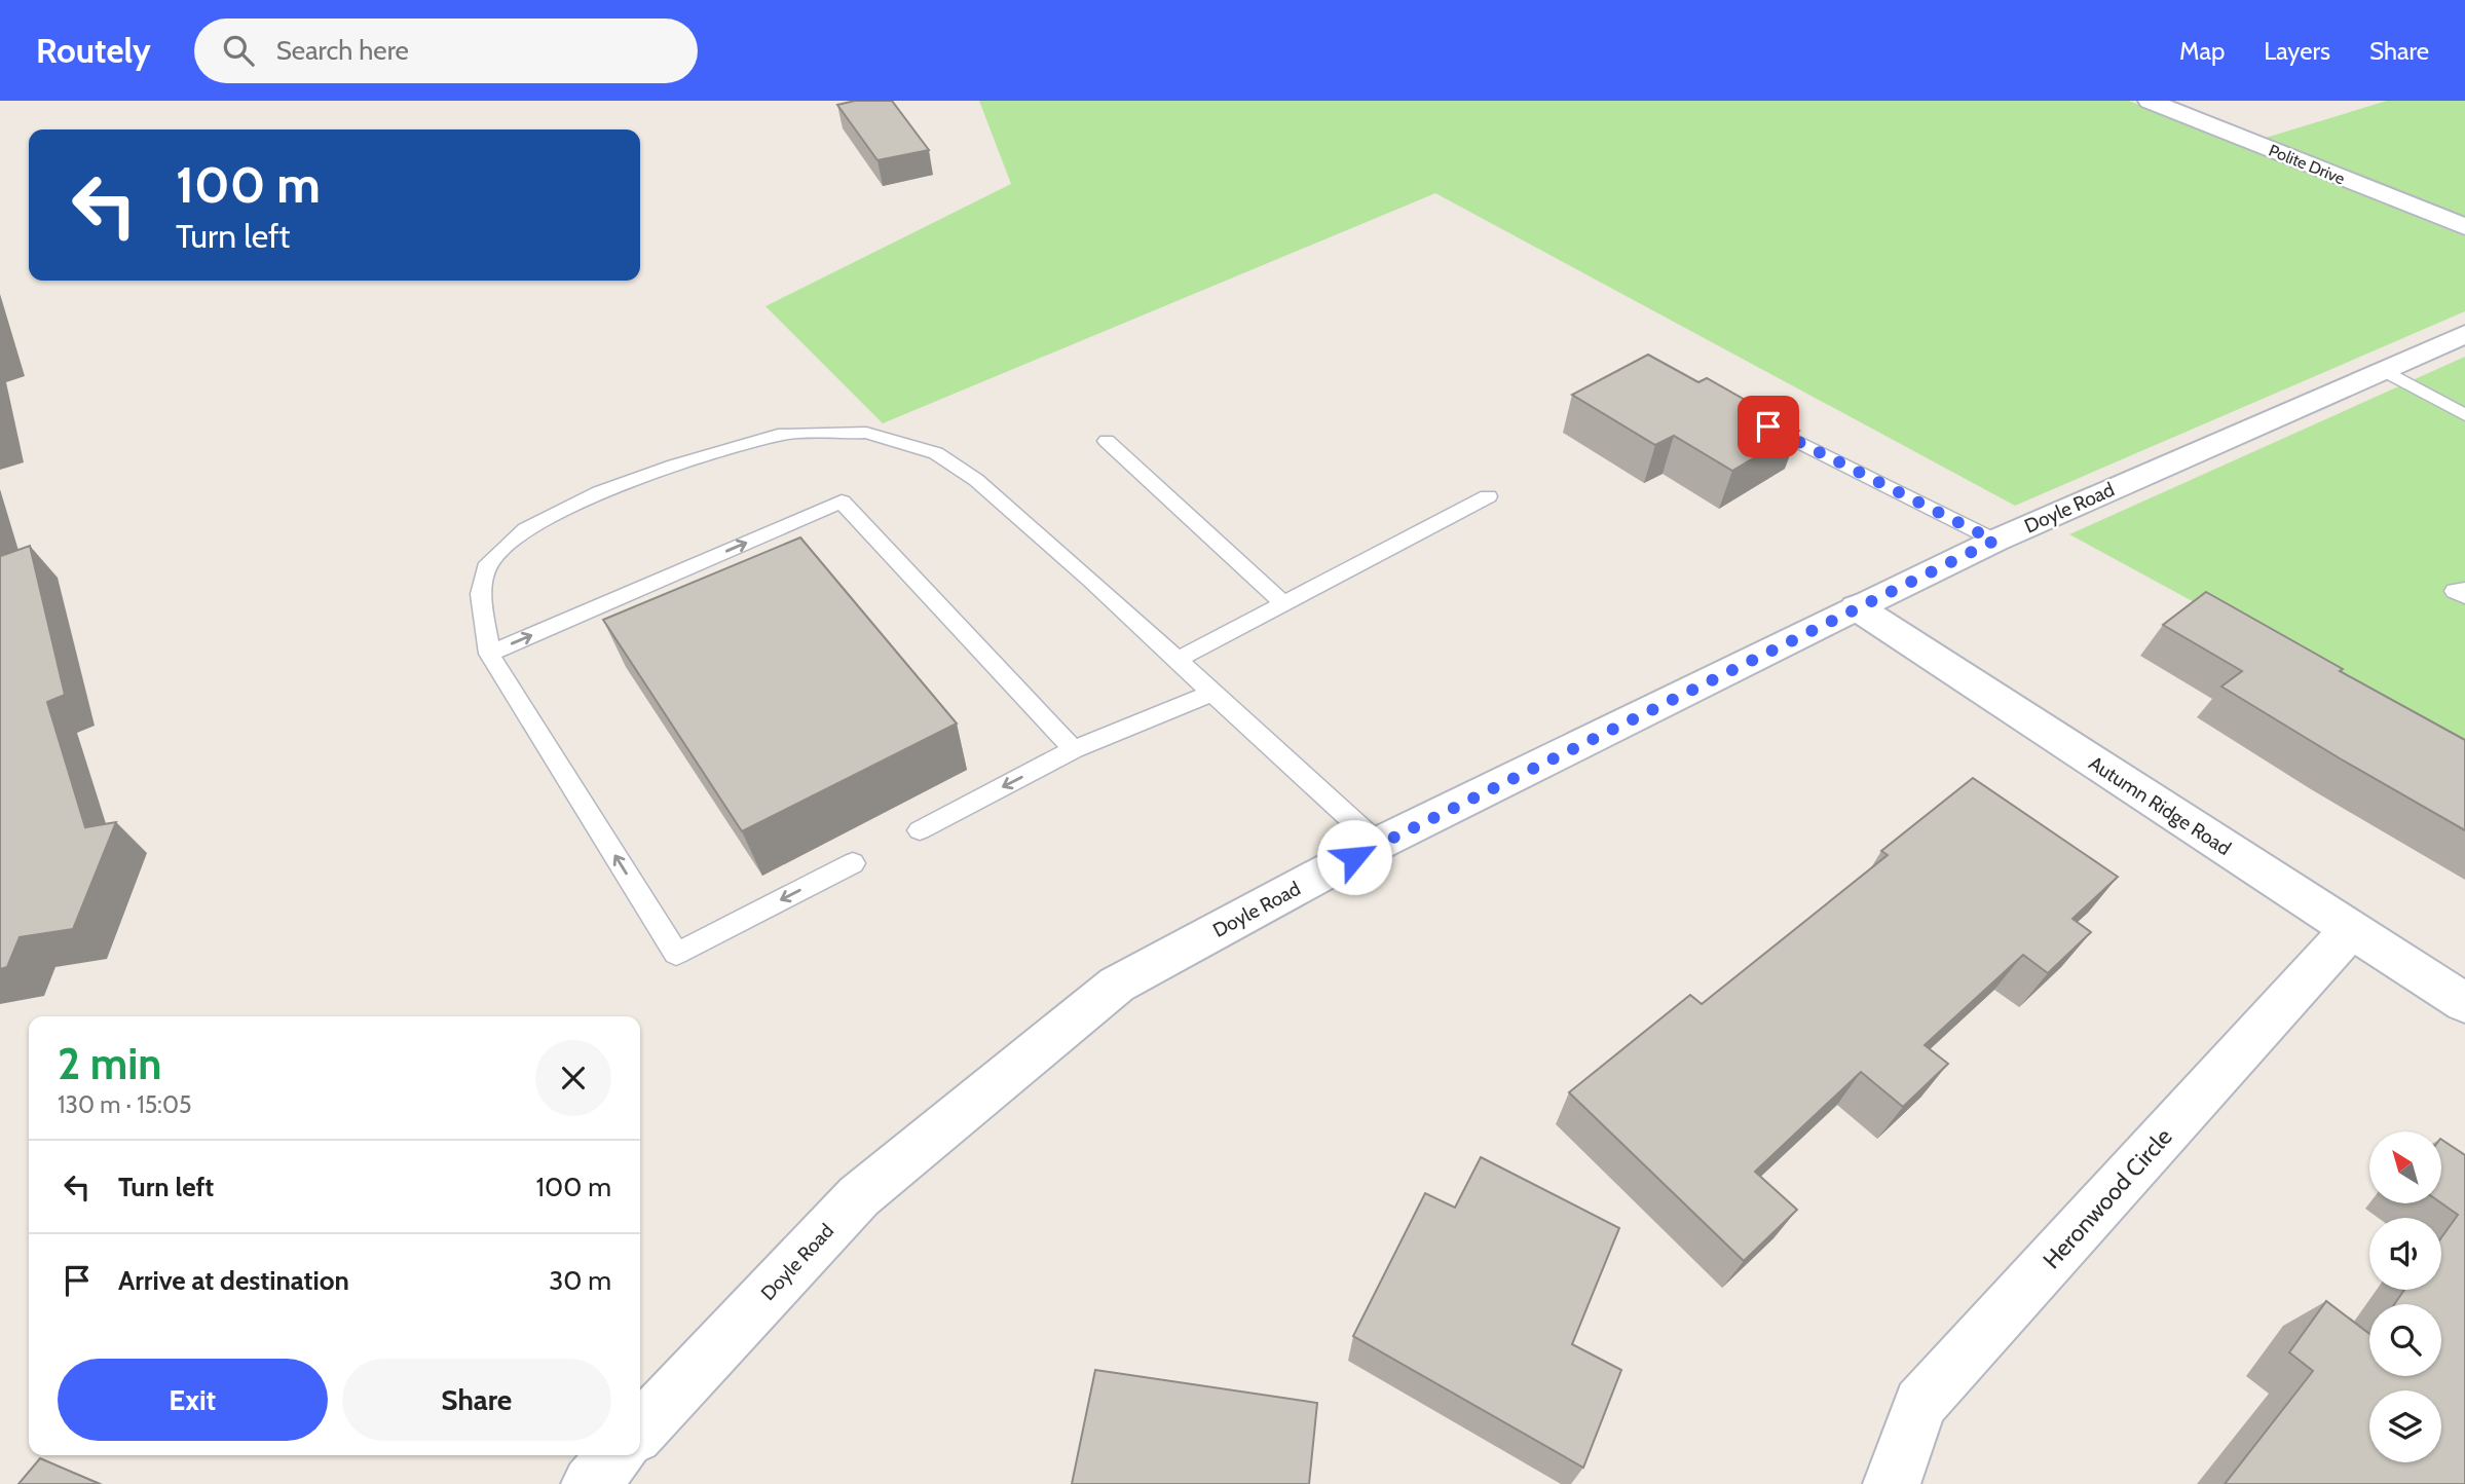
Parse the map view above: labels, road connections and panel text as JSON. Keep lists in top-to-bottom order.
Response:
{
  "streets": {
    "main road": [
      "Polite Drive",
      "Doyle Road",
      "Autumn Ridge Road",
      "Heronwood Circle"
    ]
  },
  "crossings": [
    ["Doyle Road", "Autumn Ridge Road"],
    ["Autumn Ridge Road", "Heronwood Circle"]
  ],
  "north": "top left",
  "page": {
    "header": "Routely",
    "search": "Search here",
    "nav": ["Map", "Layers", "Share"],
    "turn": ["100 m", "Turn left"],
    "heading": ["2 min", "130 m · 15:05"],
    "list": [
      {
        "name": "Turn left",
        "value": "100 m"
      },
      {
        "name": "Arrive at destination",
        "value": "30 m"
      }
    ],
    "buttons": ["Exit", "Share"]
  }
}
